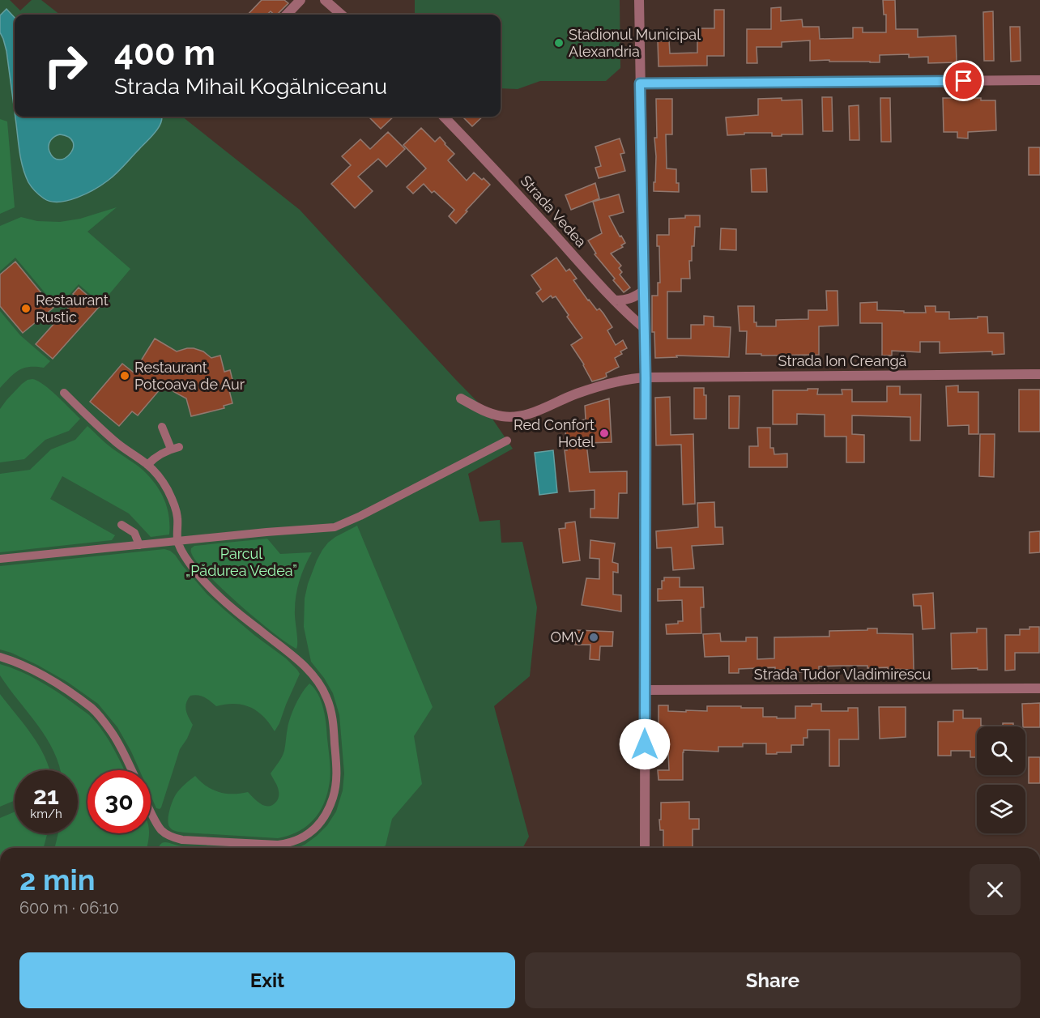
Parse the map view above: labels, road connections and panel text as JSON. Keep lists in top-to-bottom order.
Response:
{
  "streets": {
    "street": ["Strada Vedea", "Strada Ion Creangă", "Strada Tudor Vladimirescu"]
  },
  "parks": ["Parcul „Pădurea Vedea”"],
  "places": [
    "Stadionul Municipal Alexandria",
    "Restaurant Rustic",
    "Restaurant Potcoava de Aur",
    "Red Confort Hotel",
    "OMV"
  ],
  "page": {
    "turn": ["400 m", "Strada Mihail Kogălniceanu"],
    "speed": "21 km/h",
    "limit": "30",
    "heading": ["2 min", "600 m · 06:10"],
    "buttons": ["Exit", "Share"]
  }
}
